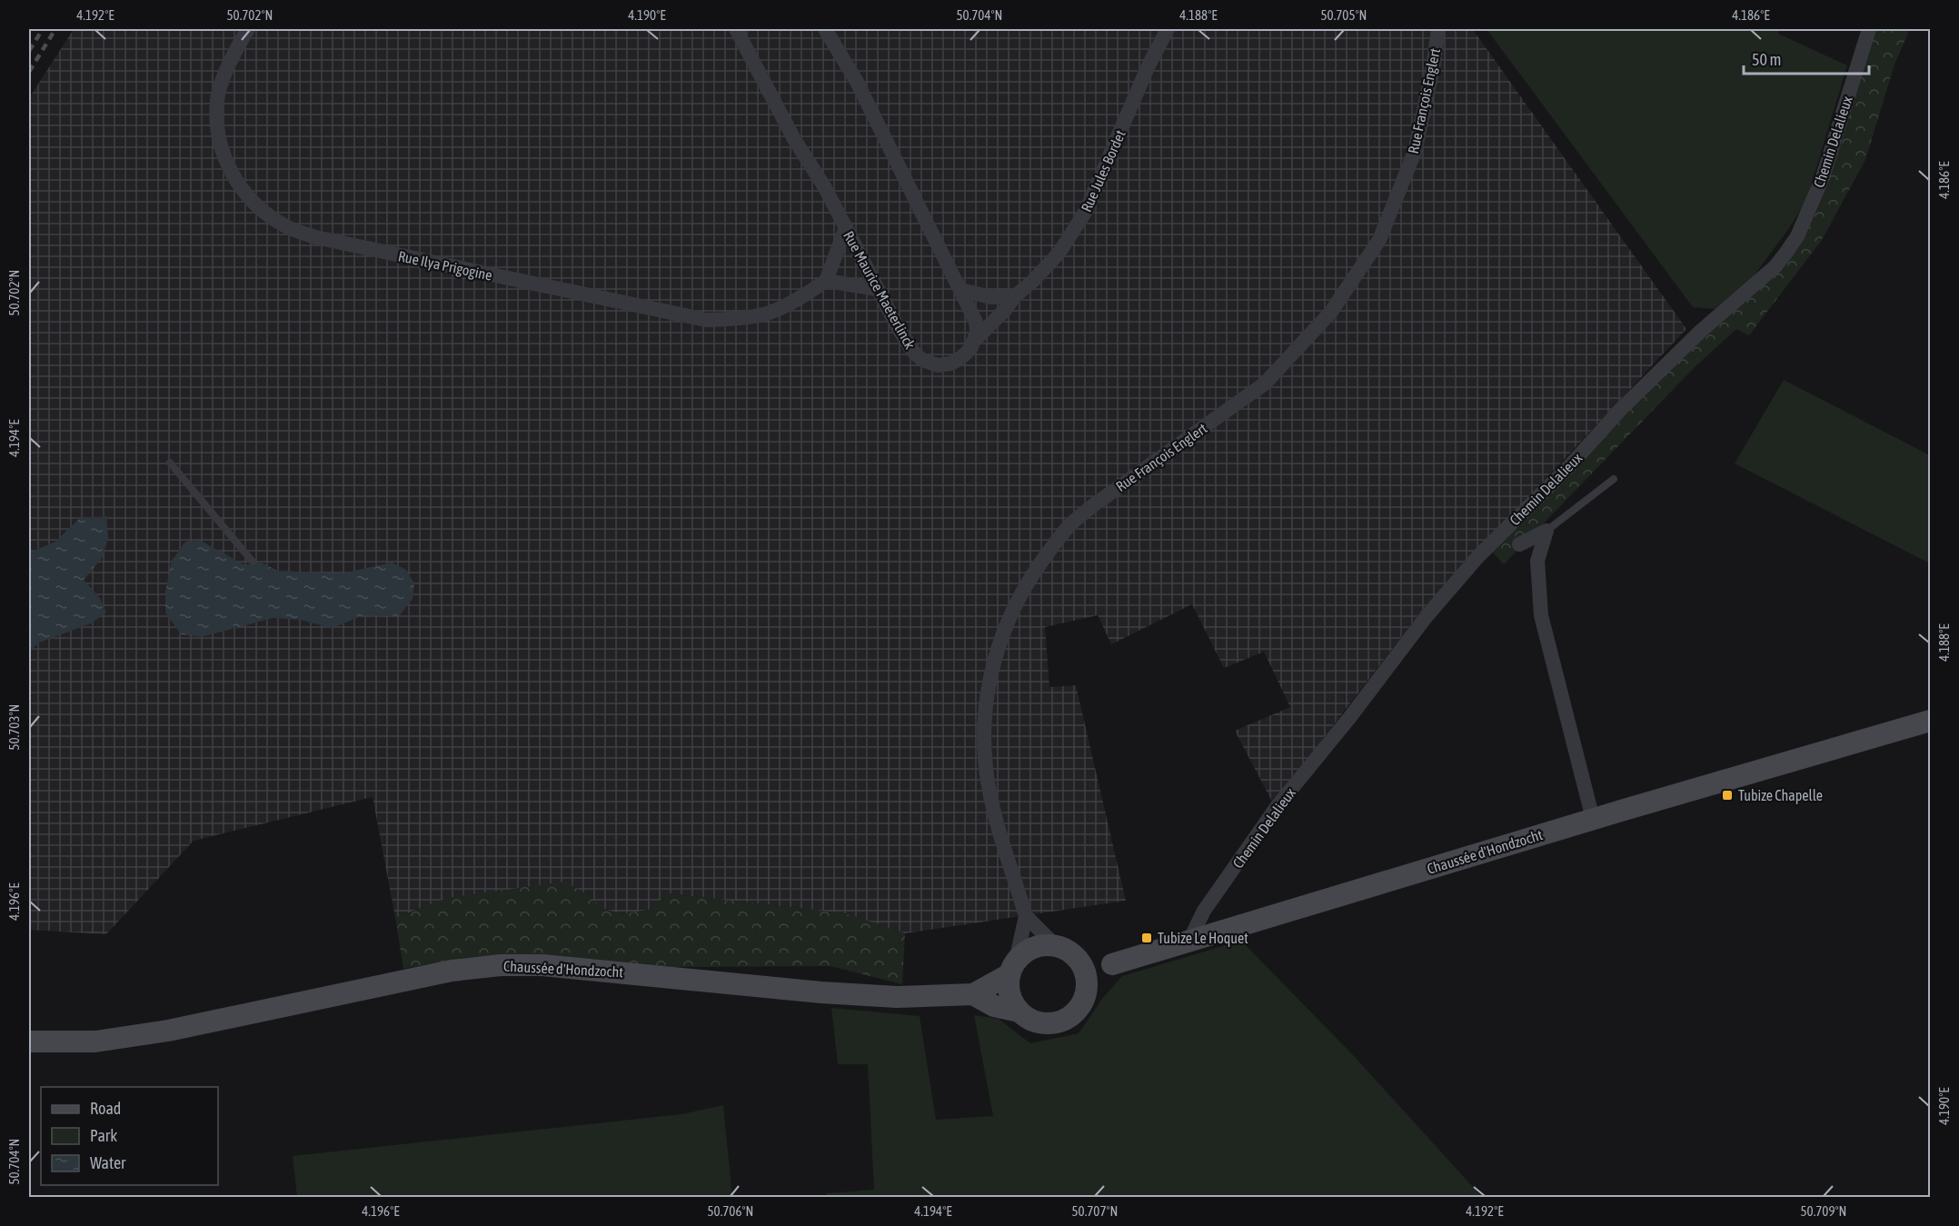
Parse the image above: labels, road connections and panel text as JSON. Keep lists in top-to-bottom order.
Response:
{
  "streets": {
    "main road": ["Chaussée d'Hondzocht"],
    "street": [
      "Rue François Englert",
      "Chemin Delalieux",
      "Rue Jules Bordet",
      "Rue Ilya Prigogine",
      "Rue Maurice Maeterlinck"
    ]
  },
  "crossings": [
    ["Chemin Delalieux", "Chaussée d'Hondzocht"],
    ["Rue Jules Bordet", "Rue Maurice Maeterlinck"]
  ],
  "places": {
    "transit": ["Tubize Chapelle", "Tubize Le Hoquet"]
  },
  "legend": ["Road", "Park", "Water"],
  "scale_bar": "50 m",
  "coordinates": [
    "4.192°E",
    "50.702°N",
    "4.190°E",
    "50.704°N",
    "4.188°E",
    "50.705°N",
    "4.186°E",
    "4.194°E",
    "50.703°N",
    "4.196°E",
    "50.706°N",
    "50.707°N",
    "50.709°N"
  ]
}
